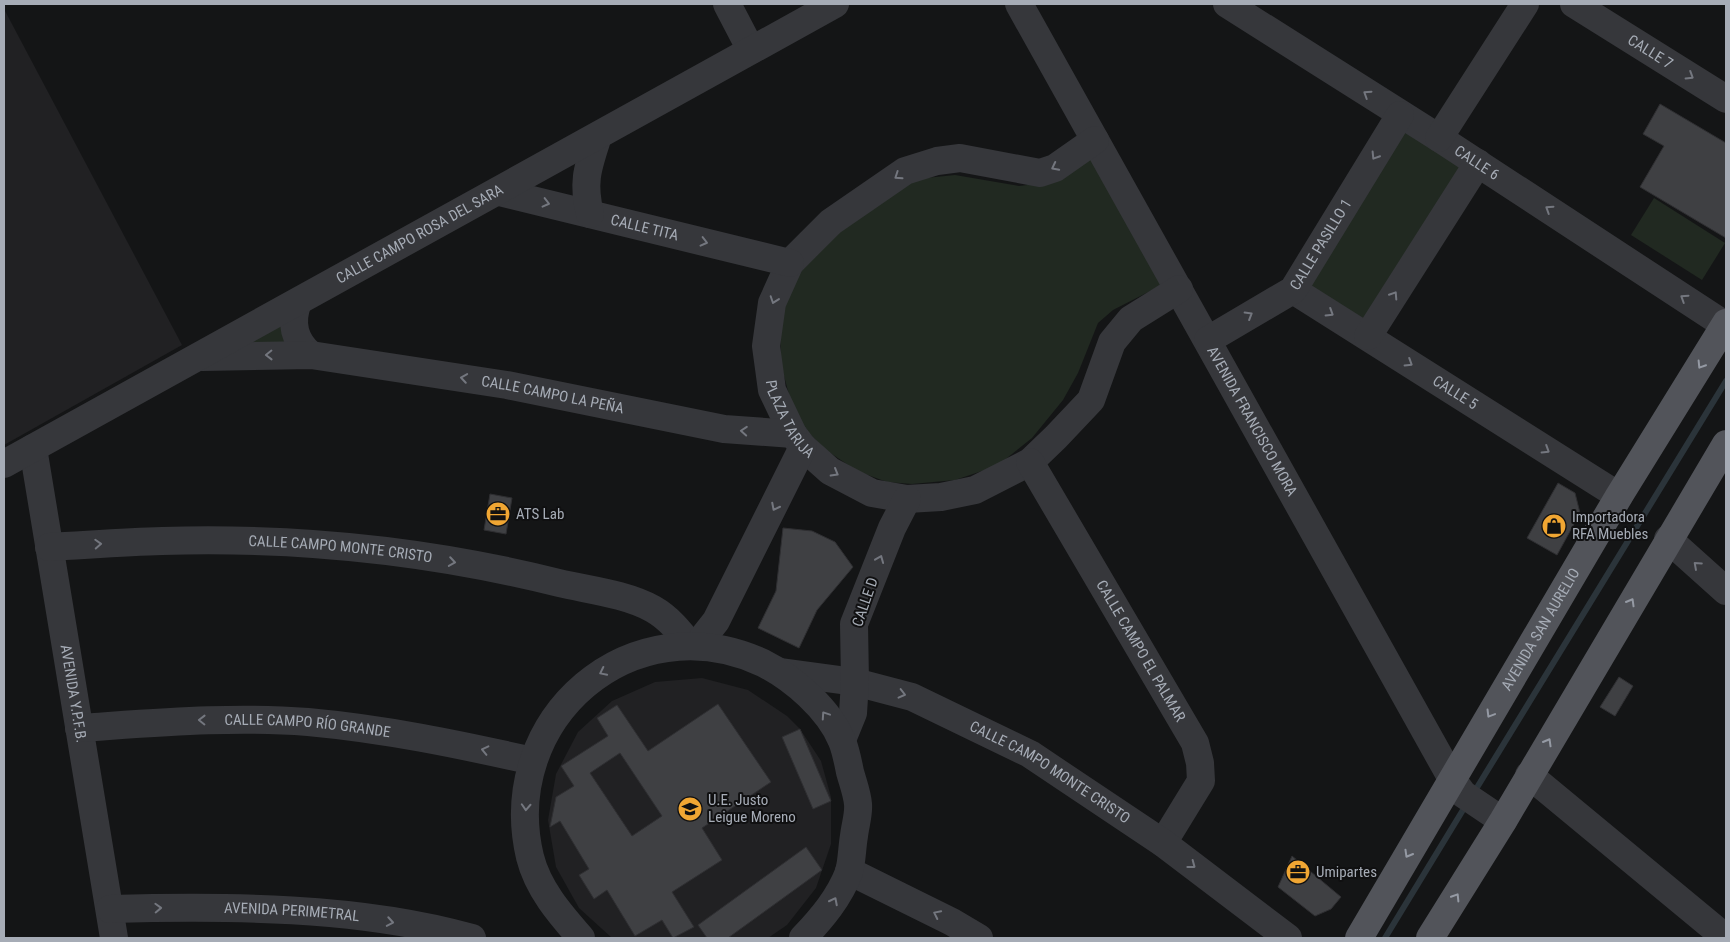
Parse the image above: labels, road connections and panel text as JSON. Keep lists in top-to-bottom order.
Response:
{
  "streets": {
    "main road": ["AVENIDA SAN AURELIO"],
    "street": [
      "CALLE 7",
      "CALLE 6",
      "CALLE TITA",
      "CALLE CAMPO ROSA DEL SARA",
      "CALLE PASILLO 1",
      "CALLE 5",
      "CALLE CAMPO LA PEÑA",
      "PLAZA TARIJA",
      "AVENIDA FRANCISCO MORA",
      "CALLE CAMPO MONTE CRISTO",
      "CALLE D",
      "CALLE CAMPO EL PALMAR",
      "AVENIDA Y.P.F.B.",
      "CALLE CAMPO RÍO GRANDE",
      "AVENIDA PERIMETRAL"
    ]
  },
  "crossings": [
    ["CALLE 6", "CALLE PASILLO 1"],
    ["CALLE 6", "AVENIDA SAN AURELIO"],
    ["CALLE TITA", "CALLE CAMPO ROSA DEL SARA"],
    ["CALLE TITA", "PLAZA TARIJA"],
    ["CALLE CAMPO ROSA DEL SARA", "CALLE CAMPO LA PEÑA"],
    ["CALLE CAMPO ROSA DEL SARA", "AVENIDA Y.P.F.B."],
    ["CALLE PASILLO 1", "CALLE 5"],
    ["CALLE PASILLO 1", "AVENIDA FRANCISCO MORA"],
    ["CALLE 5", "AVENIDA SAN AURELIO"],
    ["CALLE CAMPO LA PEÑA", "PLAZA TARIJA"],
    ["PLAZA TARIJA", "AVENIDA FRANCISCO MORA"],
    ["PLAZA TARIJA", "CALLE D"],
    ["PLAZA TARIJA", "CALLE CAMPO EL PALMAR"],
    ["AVENIDA FRANCISCO MORA", "AVENIDA SAN AURELIO"],
    ["CALLE CAMPO MONTE CRISTO", "CALLE D"],
    ["CALLE CAMPO MONTE CRISTO", "CALLE CAMPO EL PALMAR"],
    ["CALLE CAMPO MONTE CRISTO", "AVENIDA Y.P.F.B."],
    ["AVENIDA Y.P.F.B.", "CALLE CAMPO RÍO GRANDE"],
    ["AVENIDA Y.P.F.B.", "AVENIDA PERIMETRAL"]
  ],
  "one_way": [
    "CALLE 7",
    "CALLE 6",
    "CALLE TITA",
    "CALLE 5",
    "CALLE CAMPO LA PEÑA",
    "CALLE CAMPO MONTE CRISTO",
    "CALLE CAMPO RÍO GRANDE",
    "AVENIDA PERIMETRAL"
  ],
  "places": {
    "office": ["ATS Lab", "Umipartes"],
    "shop": ["Importadora RFA Muebles"],
    "school or university": ["U.E. Justo Leigue Moreno"]
  }
}
